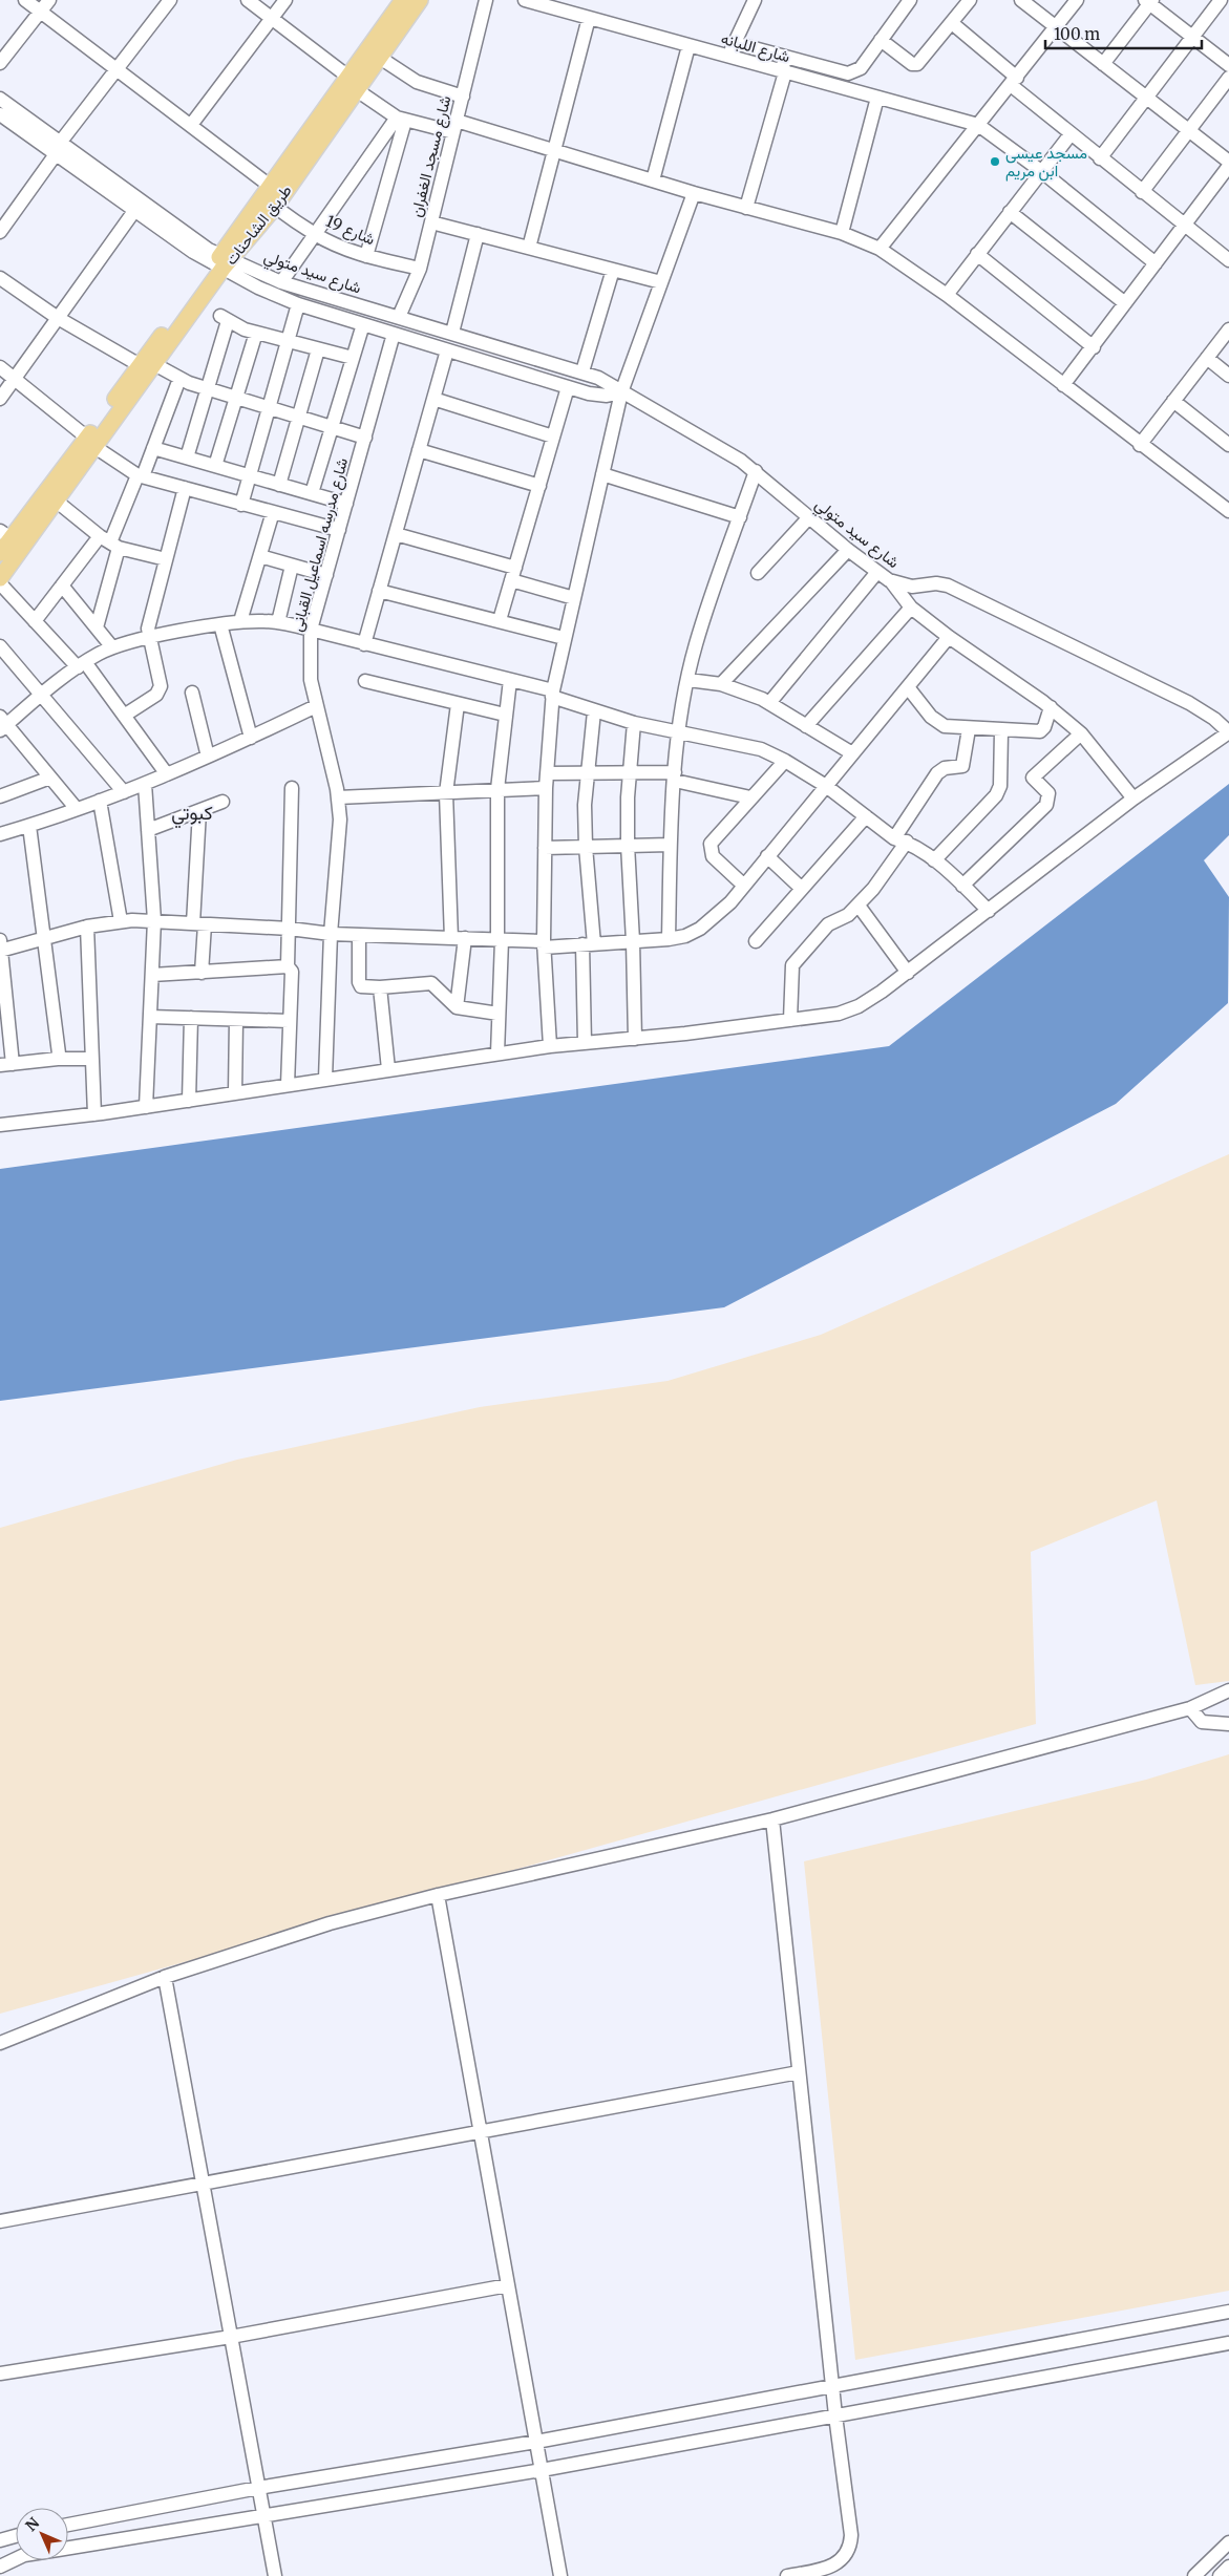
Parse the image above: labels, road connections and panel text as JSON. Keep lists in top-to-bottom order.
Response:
{
  "streets": {
    "main road": ["طريق الشاحنات"],
    "street": [
      "شارع اللبانه",
      "شارع مسجد الغفران",
      "شارع 19",
      "شارع سيد متولي",
      "شارع مدرسه اسماعيل القبانى"
    ]
  },
  "crossings": [
    ["شارع مسجد الغفران", "شارع 19"],
    ["شارع مسجد الغفران", "شارع سيد متولي"],
    ["طريق الشاحنات", "شارع 19"],
    ["طريق الشاحنات", "شارع سيد متولي"],
    ["شارع سيد متولي", "شارع مدرسه اسماعيل القبانى"]
  ],
  "districts": ["كبوتي"],
  "places": ["مسجد عيسى ابن مريم"],
  "scale_bar": "100 m",
  "north": "top left"
}
